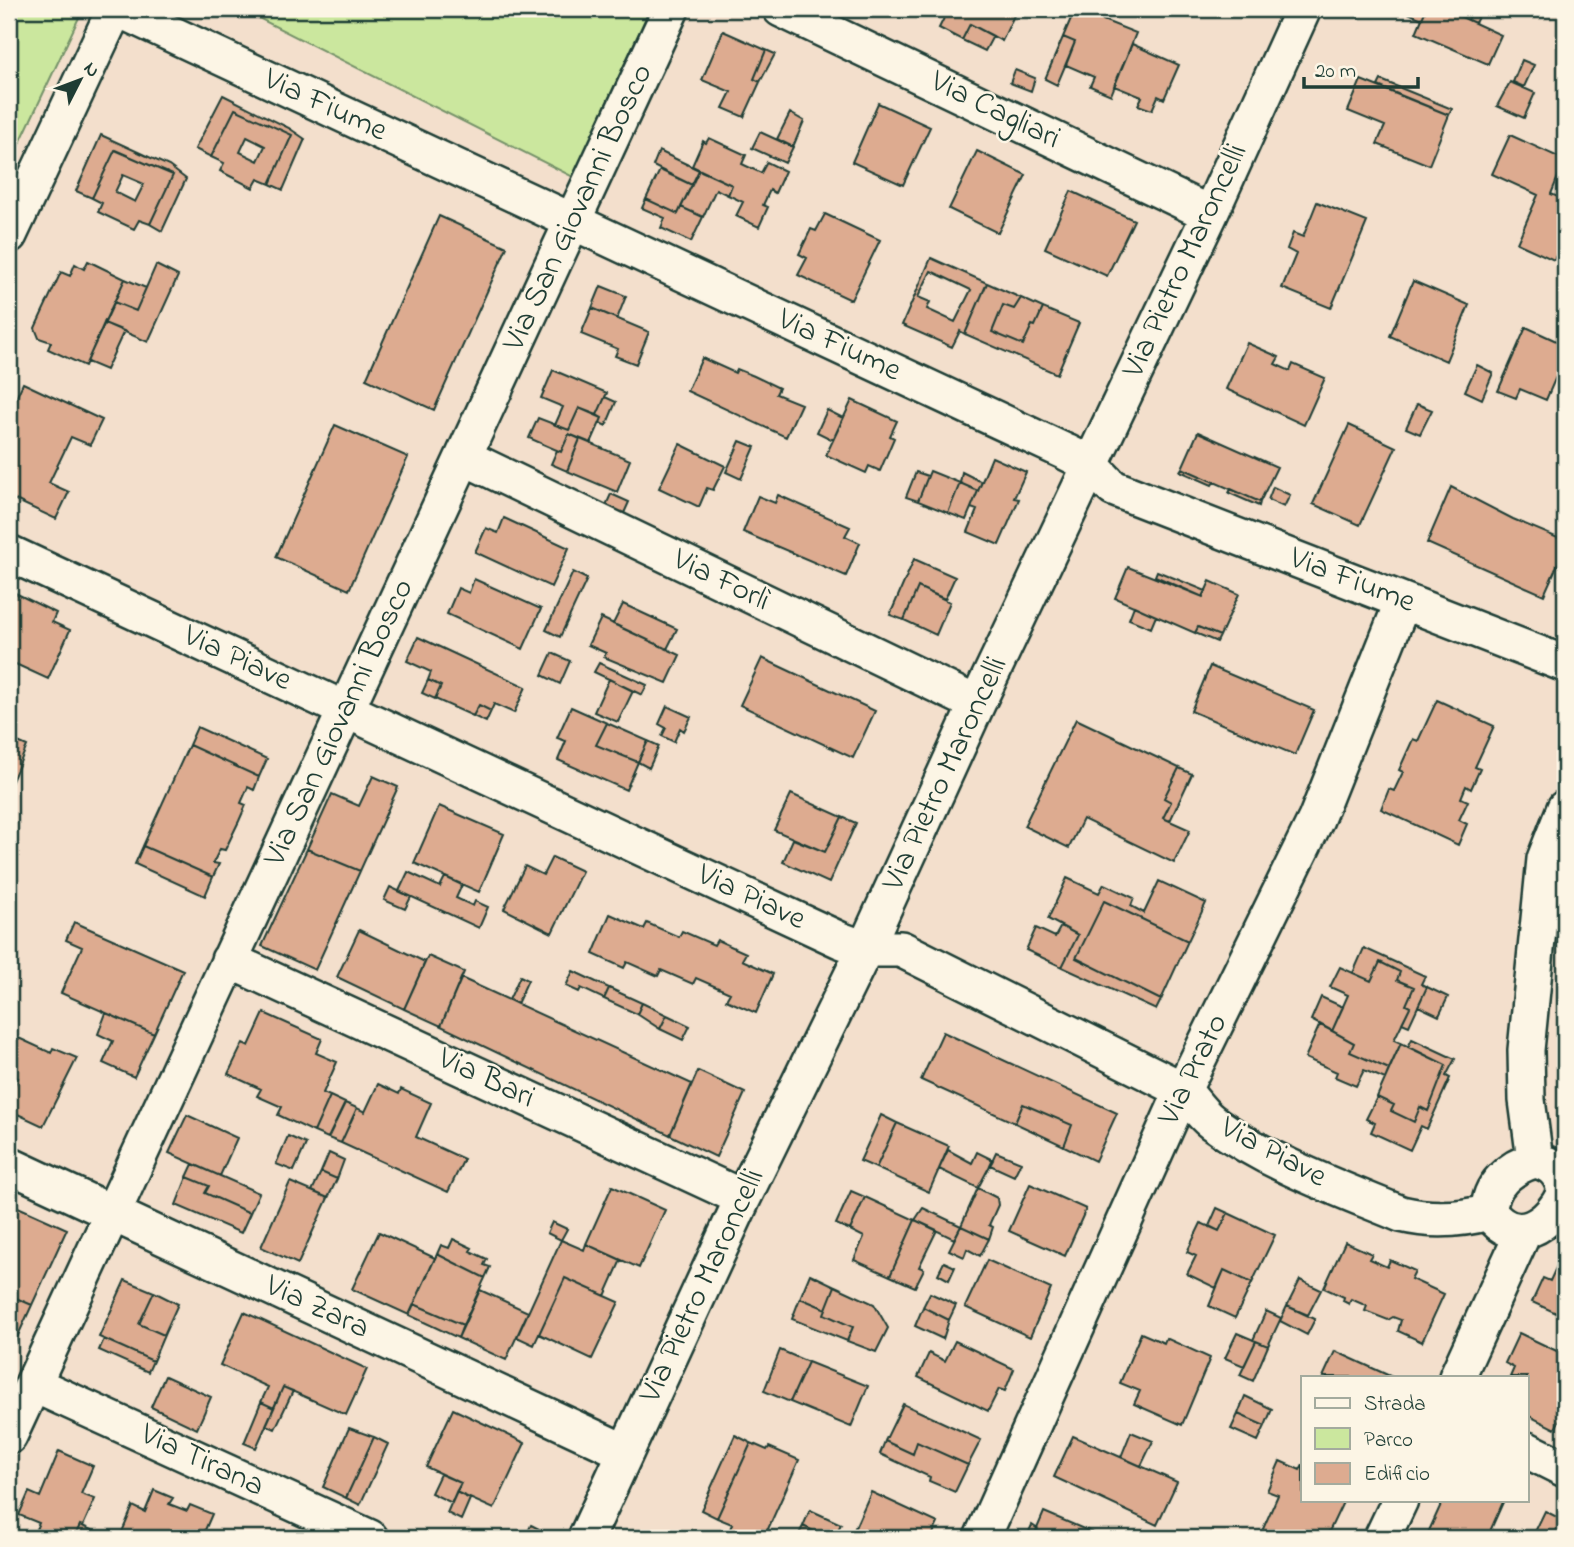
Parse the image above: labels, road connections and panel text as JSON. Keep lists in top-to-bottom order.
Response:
{
  "streets": {
    "street": [
      "Via Fiume",
      "Via Cagliari",
      "Via San Giovanni Bosco",
      "Via Pietro Maroncelli",
      "Via Forlì",
      "Via Piave",
      "Via Prato",
      "Via Bari",
      "Via Zara",
      "Via Tirana"
    ]
  },
  "crossings": [
    ["Via Fiume", "Via San Giovanni Bosco"],
    ["Via Fiume", "Via Pietro Maroncelli"],
    ["Via Fiume", "Via Prato"],
    ["Via Cagliari", "Via Pietro Maroncelli"],
    ["Via San Giovanni Bosco", "Via Forlì"],
    ["Via San Giovanni Bosco", "Via Piave"],
    ["Via San Giovanni Bosco", "Via Bari"],
    ["Via San Giovanni Bosco", "Via Zara"],
    ["Via San Giovanni Bosco", "Via Tirana"],
    ["Via Pietro Maroncelli", "Via Forlì"],
    ["Via Pietro Maroncelli", "Via Piave"],
    ["Via Pietro Maroncelli", "Via Bari"],
    ["Via Pietro Maroncelli", "Via Zara"],
    ["Via Piave", "Via Prato"]
  ],
  "legend": ["Strada", "Parco", "Edificio"],
  "scale_bar": "20 m",
  "north": "top right"
}
